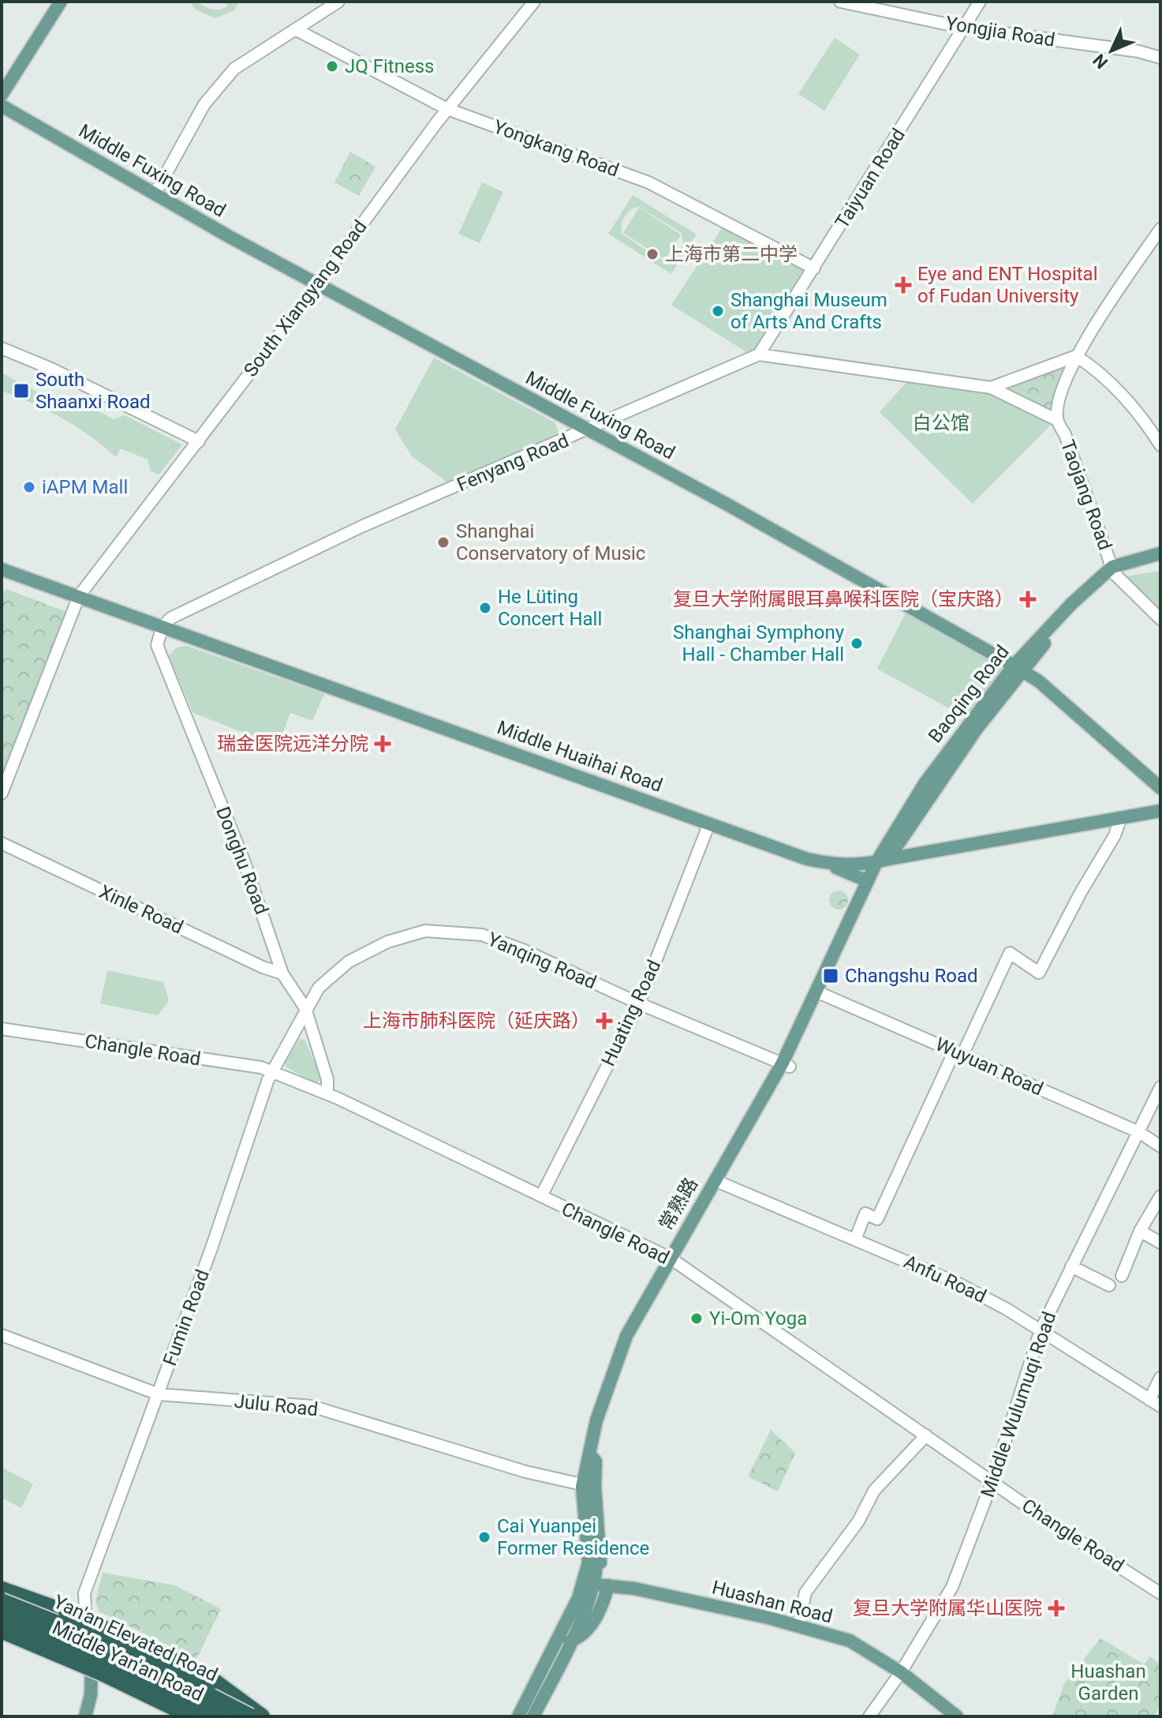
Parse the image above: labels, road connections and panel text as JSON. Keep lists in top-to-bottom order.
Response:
{
  "streets": {
    "highway": ["Yan'an Elevated Road"],
    "main road": [
      "Middle Fuxing Road",
      "Baoqing Road",
      "Middle Huaihai Road",
      "常熟路",
      "Huashan Road",
      "Middle Yan'an Road"
    ],
    "street": [
      "Yongjia Road",
      "Yongkang Road",
      "Taiyuan Road",
      "South Xiangyang Road",
      "Fenyang Road",
      "Taojang Road",
      "Donghu Road",
      "Xinle Road",
      "Yanqing Road",
      "Huating Road",
      "Changle Road",
      "Wuyuan Road",
      "Anfu Road",
      "Fumin Road",
      "Middle Wulumuqi Road",
      "Julu Road"
    ]
  },
  "crossings": [
    ["Yongjia Road", "Taiyuan Road"],
    ["Yongkang Road", "Taiyuan Road"],
    ["Yongkang Road", "South Xiangyang Road"],
    ["Middle Fuxing Road", "South Xiangyang Road"],
    ["Middle Fuxing Road", "Fenyang Road"],
    ["Middle Fuxing Road", "Baoqing Road"],
    ["Taiyuan Road", "Fenyang Road"],
    ["South Xiangyang Road", "Middle Huaihai Road"],
    ["Fenyang Road", "Middle Huaihai Road"],
    ["Fenyang Road", "Donghu Road"],
    ["Taojang Road", "Baoqing Road"],
    ["Baoqing Road", "Middle Huaihai Road"],
    ["Middle Huaihai Road", "Donghu Road"],
    ["Middle Huaihai Road", "Huating Road"],
    ["Donghu Road", "Xinle Road"],
    ["Donghu Road", "Yanqing Road"],
    ["Donghu Road", "Changle Road"],
    ["Donghu Road", "Fumin Road"],
    ["Yanqing Road", "Huating Road"],
    ["Yanqing Road", "Fumin Road"],
    ["Huating Road", "Changle Road"],
    ["Changle Road", "常熟路"],
    ["Changle Road", "Fumin Road"],
    ["Changle Road", "Middle Wulumuqi Road"],
    ["Wuyuan Road", "Middle Wulumuqi Road"],
    ["常熟路", "Julu Road"],
    ["Anfu Road", "Middle Wulumuqi Road"],
    ["Fumin Road", "Julu Road"],
    ["Fumin Road", "Middle Yan'an Road"],
    ["Middle Wulumuqi Road", "Huashan Road"],
    ["Yan'an Elevated Road", "Middle Yan'an Road"]
  ],
  "parks": ["白公馆", "Huashan Garden"],
  "places": {
    "other": [
      "JQ Fitness",
      "上海市第二中学",
      "Shanghai Museum of Arts And Crafts",
      "iAPM Mall",
      "Shanghai Conservatory of Music",
      "He Lüting Concert Hall",
      "Shanghai Symphony Hall - Chamber Hall",
      "Yi-Om Yoga",
      "Cai Yuanpei Former Residence"
    ],
    "health": [
      "Eye and ENT Hospital of Fudan University",
      "复旦大学附属眼耳鼻喉科医院（宝庆路）",
      "瑞金医院远洋分院",
      "上海市肺科医院（延庆路）",
      "复旦大学附属华山医院"
    ],
    "transit": ["South Shaanxi Road", "Changshu Road"]
  },
  "north": "bottom left"
}
